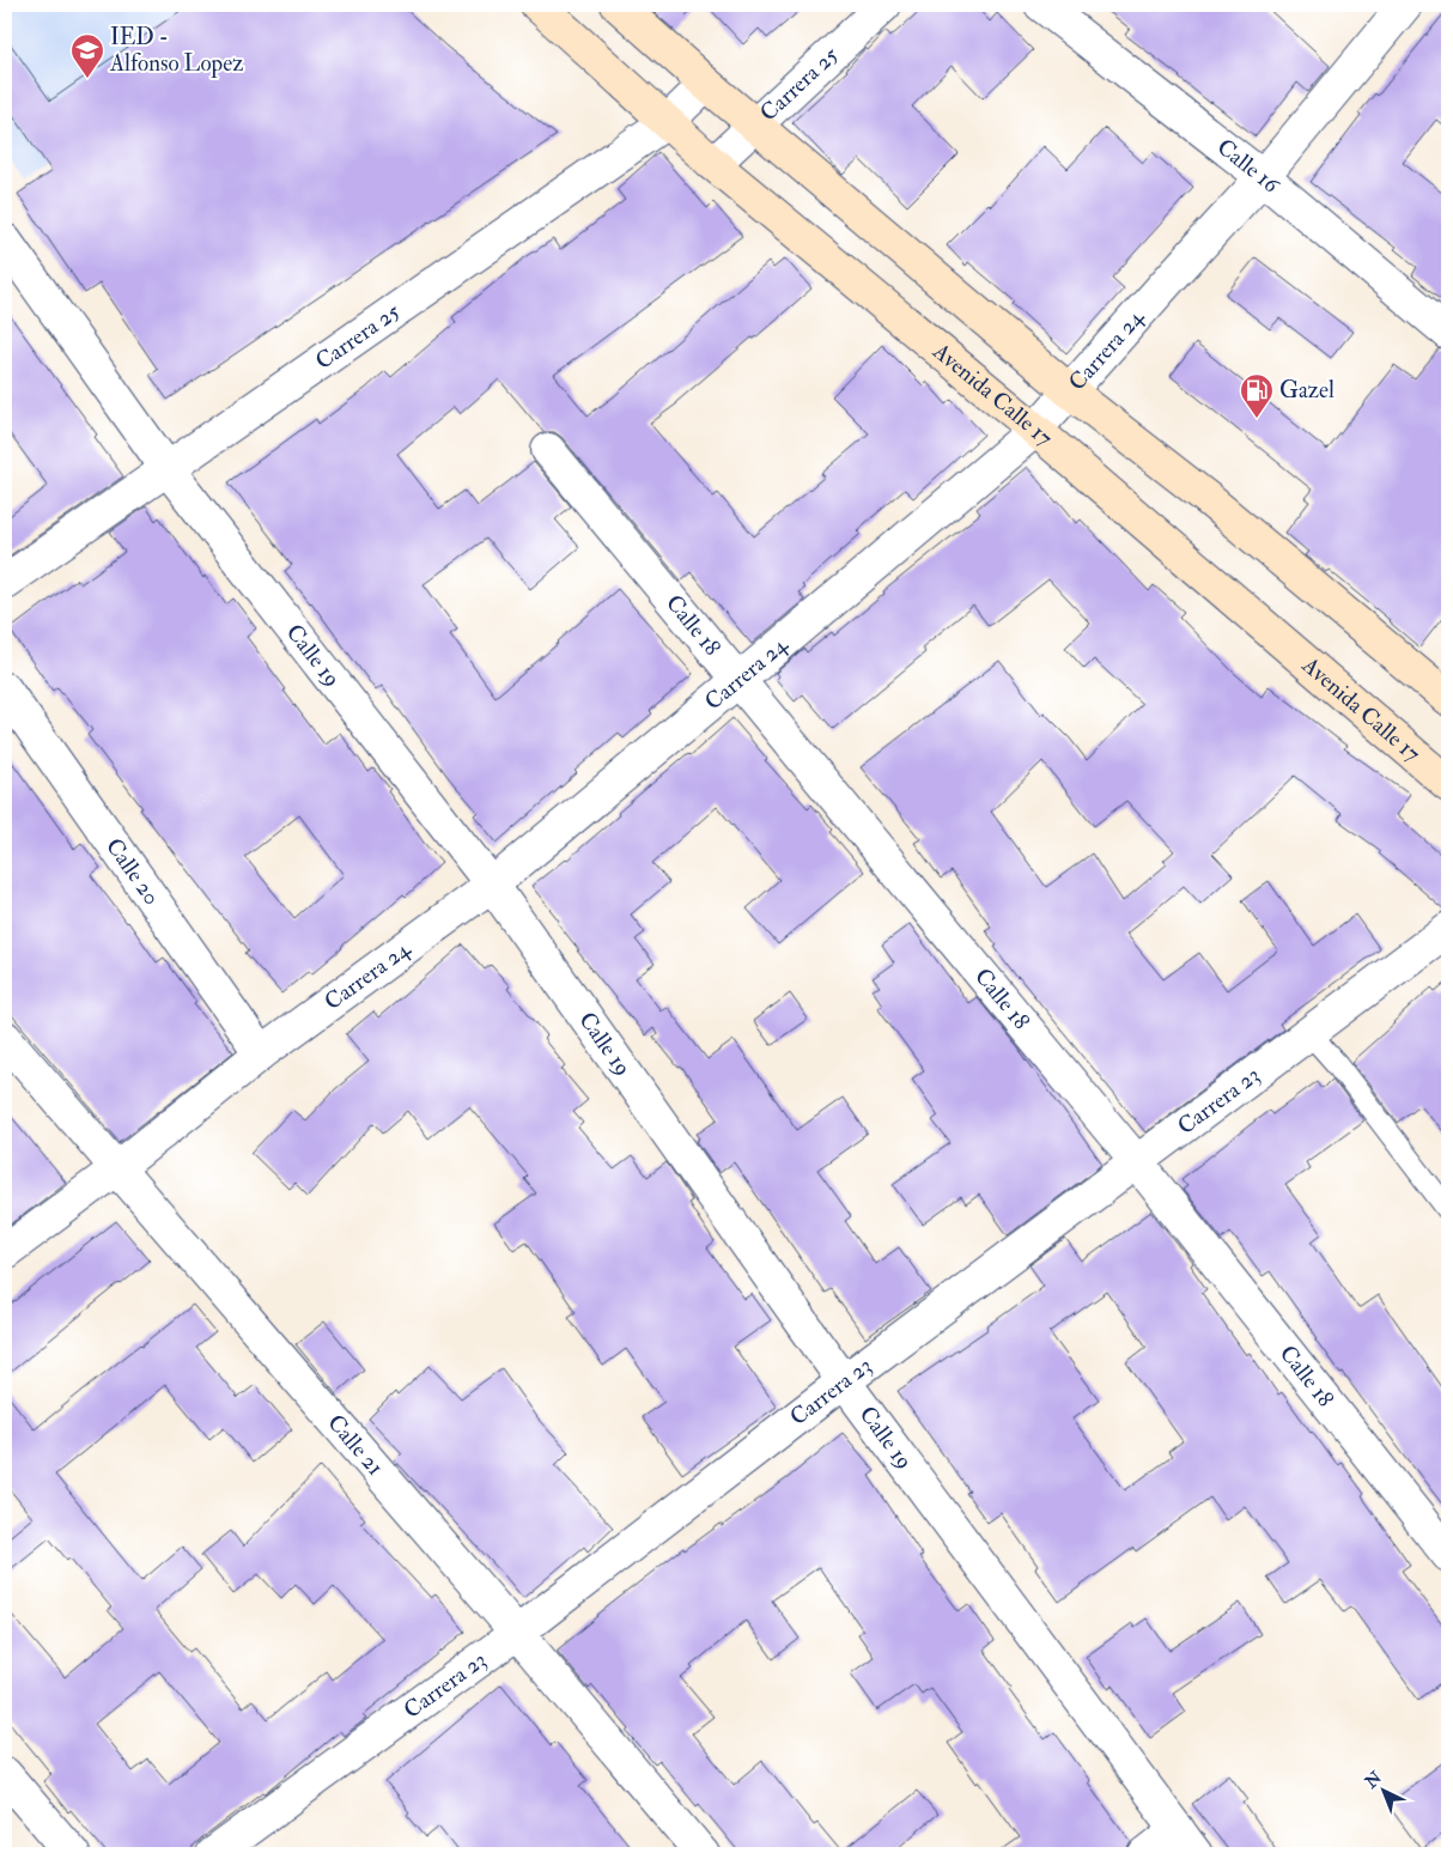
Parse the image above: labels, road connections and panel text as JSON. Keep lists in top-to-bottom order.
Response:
{
  "streets": {
    "main road": ["Avenida Calle 17"],
    "street": [
      "Carrera 25",
      "Calle 16",
      "Carrera 24",
      "Calle 18",
      "Calle 19",
      "Calle 20",
      "Carrera 23",
      "Calle 21"
    ]
  },
  "crossings": [
    ["Carrera 25", "Avenida Calle 17"],
    ["Carrera 25", "Calle 19"],
    ["Calle 16", "Carrera 24"],
    ["Carrera 24", "Avenida Calle 17"],
    ["Carrera 24", "Calle 18"],
    ["Carrera 24", "Calle 19"],
    ["Carrera 24", "Calle 20"],
    ["Carrera 24", "Calle 21"],
    ["Calle 18", "Carrera 23"],
    ["Calle 19", "Carrera 23"],
    ["Carrera 23", "Calle 21"]
  ],
  "places": {
    "school or university": ["IED - Alfonso Lopez"],
    "fuel station": ["Gazel"]
  },
  "north": "top left"
}
